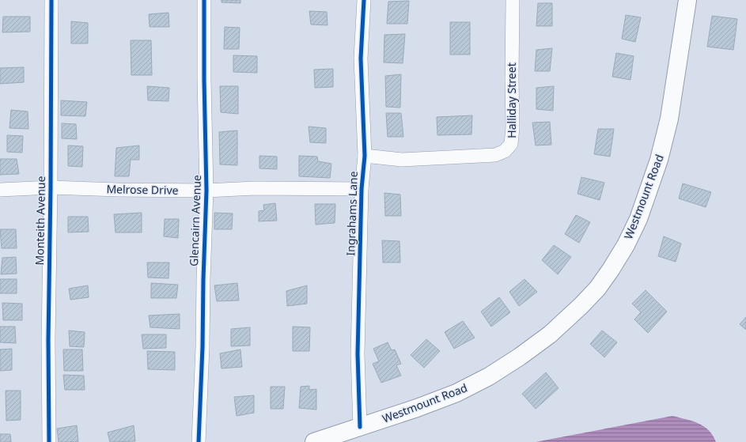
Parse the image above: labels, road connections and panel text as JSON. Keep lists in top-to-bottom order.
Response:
{
  "streets": {
    "main road": ["Westmount Road"],
    "street": [
      "Halliday Street",
      "Melrose Drive",
      "Ingrahams Lane",
      "Monteith Avenue",
      "Glencairn Avenue"
    ]
  },
  "crossings": [
    ["Halliday Street", "Ingrahams Lane"],
    ["Melrose Drive", "Ingrahams Lane"],
    ["Melrose Drive", "Monteith Avenue"],
    ["Melrose Drive", "Glencairn Avenue"],
    ["Westmount Road", "Ingrahams Lane"]
  ]
}
